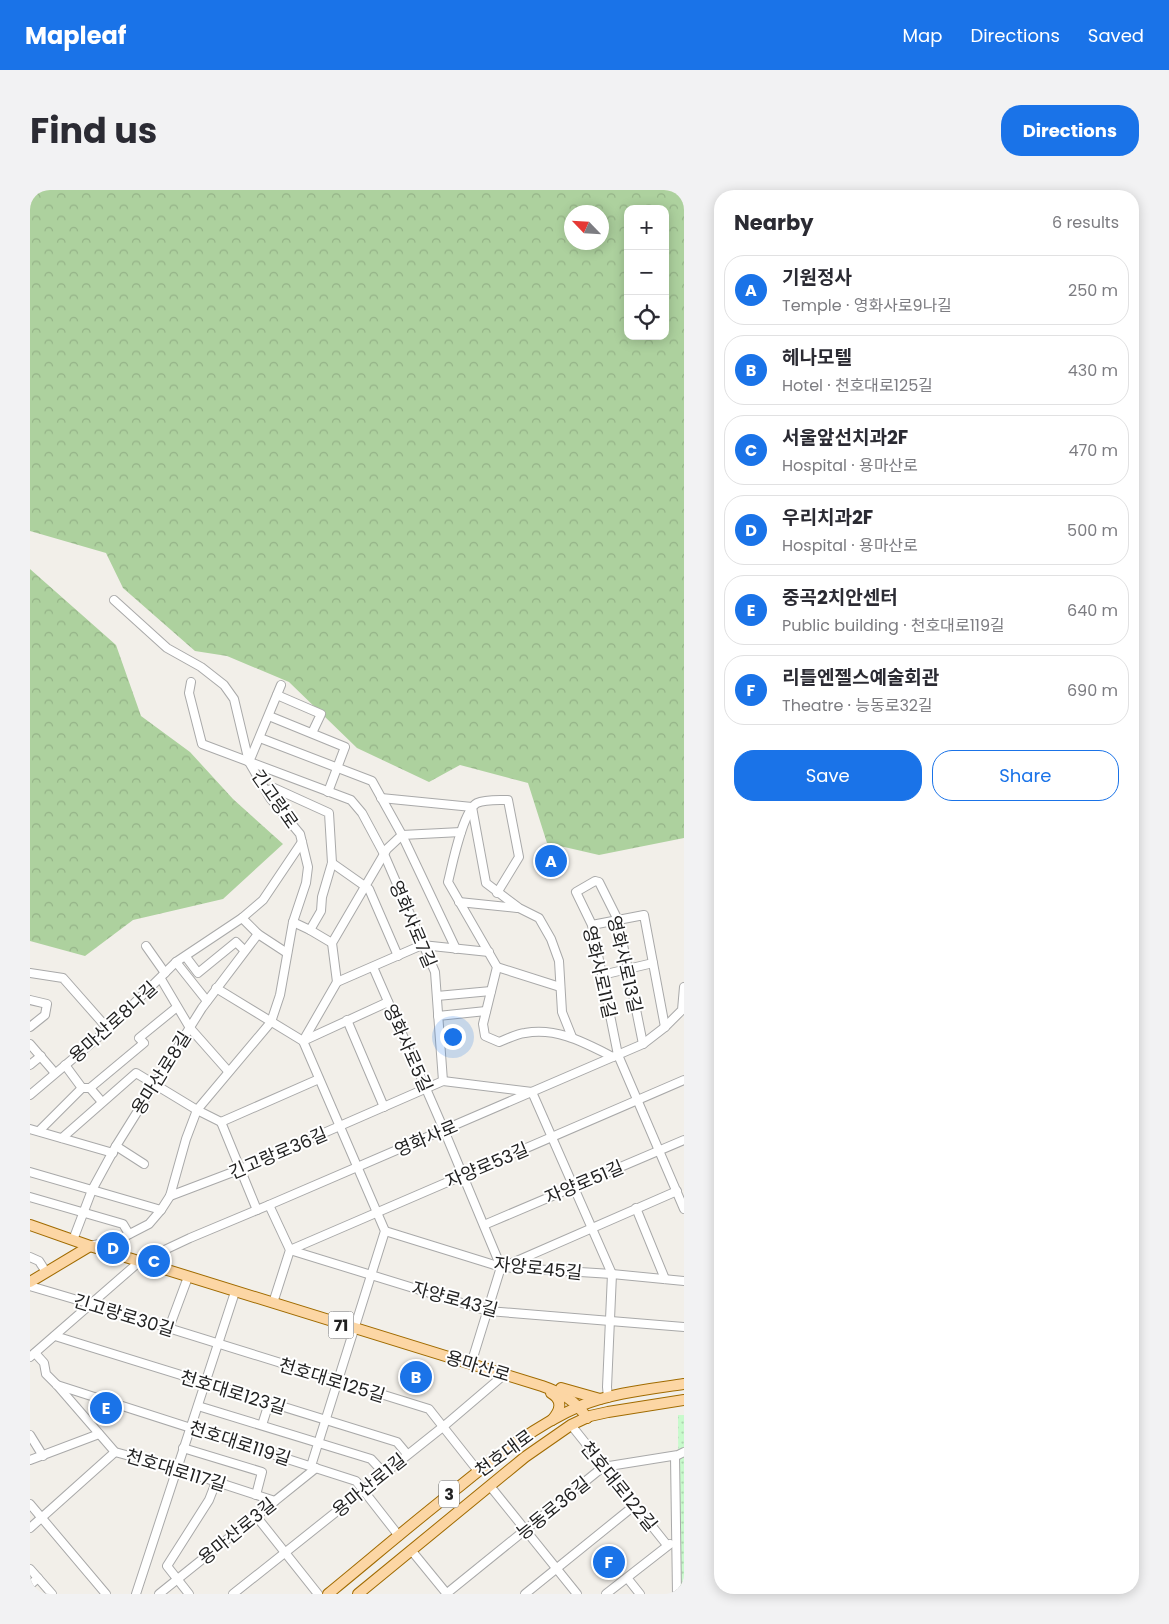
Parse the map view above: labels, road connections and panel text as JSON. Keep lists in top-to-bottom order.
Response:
{
  "streets": {
    "main road": [
      "긴고랑로",
      "71",
      "용마산로",
      "천호대로",
      "3"
    ],
    "street": [
      "영화사로7길",
      "영화사로13길",
      "영화사로11길",
      "용마산로8나길",
      "영화사로5길",
      "용마산로8길",
      "영화사로",
      "긴고랑로36길",
      "자양로53길",
      "자양로51길",
      "자양로45길",
      "자양로43길",
      "긴고랑로30길",
      "천호대로125길",
      "천호대로123길",
      "천호대로119길",
      "천호대로117길",
      "용마산로1길",
      "천호대로122길",
      "능동로36길",
      "용마산로3길"
    ]
  },
  "crossings": [
    ["긴고랑로", "영화사로7길"],
    ["긴고랑로", "용마산로8나길"],
    ["긴고랑로", "긴고랑로36길"],
    ["긴고랑로", "긴고랑로30길"],
    ["긴고랑로", "용마산로"],
    ["영화사로7길", "긴고랑로36길"],
    ["영화사로13길", "영화사로11길"],
    ["영화사로13길", "영화사로"],
    ["영화사로11길", "영화사로"],
    ["영화사로11길", "자양로53길"],
    ["영화사로11길", "자양로51길"],
    ["영화사로5길", "영화사로"],
    ["영화사로5길", "긴고랑로36길"],
    ["영화사로5길", "자양로53길"],
    ["영화사로5길", "자양로51길"],
    ["영화사로5길", "자양로45길"],
    ["용마산로8길", "용마산로"],
    ["영화사로", "긴고랑로30길"],
    ["영화사로", "용마산로"],
    ["영화사로", "천호대로123길"],
    ["영화사로", "천호대로117길"],
    ["자양로53길", "자양로43길"],
    ["긴고랑로30길", "천호대로125길"],
    ["용마산로", "천호대로"],
    ["용마산로", "용마산로1길"],
    ["천호대로125길", "천호대로"],
    ["천호대로125길", "용마산로1길"],
    ["천호대로123길", "용마산로1길"],
    ["천호대로119길", "천호대로"],
    ["천호대로119길", "천호대로117길"],
    ["천호대로119길", "용마산로1길"],
    ["천호대로119길", "용마산로3길"],
    ["천호대로", "천호대로122길"],
    ["천호대로117길", "용마산로3길"],
    ["천호대로122길", "능동로36길"]
  ],
  "north": "top left",
  "page": {
    "header": "Mapleaf",
    "nav": ["Map", "Directions", "Saved"],
    "title": "Find us",
    "buttons": [
      "Directions",
      ["Save", "Share"]
    ],
    "heading": ["Nearby", "6 results"],
    "map_buttons": ["+", "−"],
    "list": [
      {
        "mark": "A",
        "name": "기원정사",
        "note": "Temple · 영화사로9나길",
        "value": "250 m"
      },
      {
        "mark": "B",
        "name": "헤나모텔",
        "note": "Hotel · 천호대로125길",
        "value": "430 m"
      },
      {
        "mark": "C",
        "name": "서울앞선치과2F",
        "note": "Hospital · 용마산로",
        "value": "470 m"
      },
      {
        "mark": "D",
        "name": "우리치과2F",
        "note": "Hospital · 용마산로",
        "value": "500 m"
      },
      {
        "mark": "E",
        "name": "중곡2치안센터",
        "note": "Public building · 천호대로119길",
        "value": "640 m"
      },
      {
        "mark": "F",
        "name": "리틀엔젤스예술회관",
        "note": "Theatre · 능동로32길",
        "value": "690 m"
      }
    ],
    "pins": [
      "A",
      "D",
      "C",
      "B",
      "E",
      "F"
    ]
  }
}
